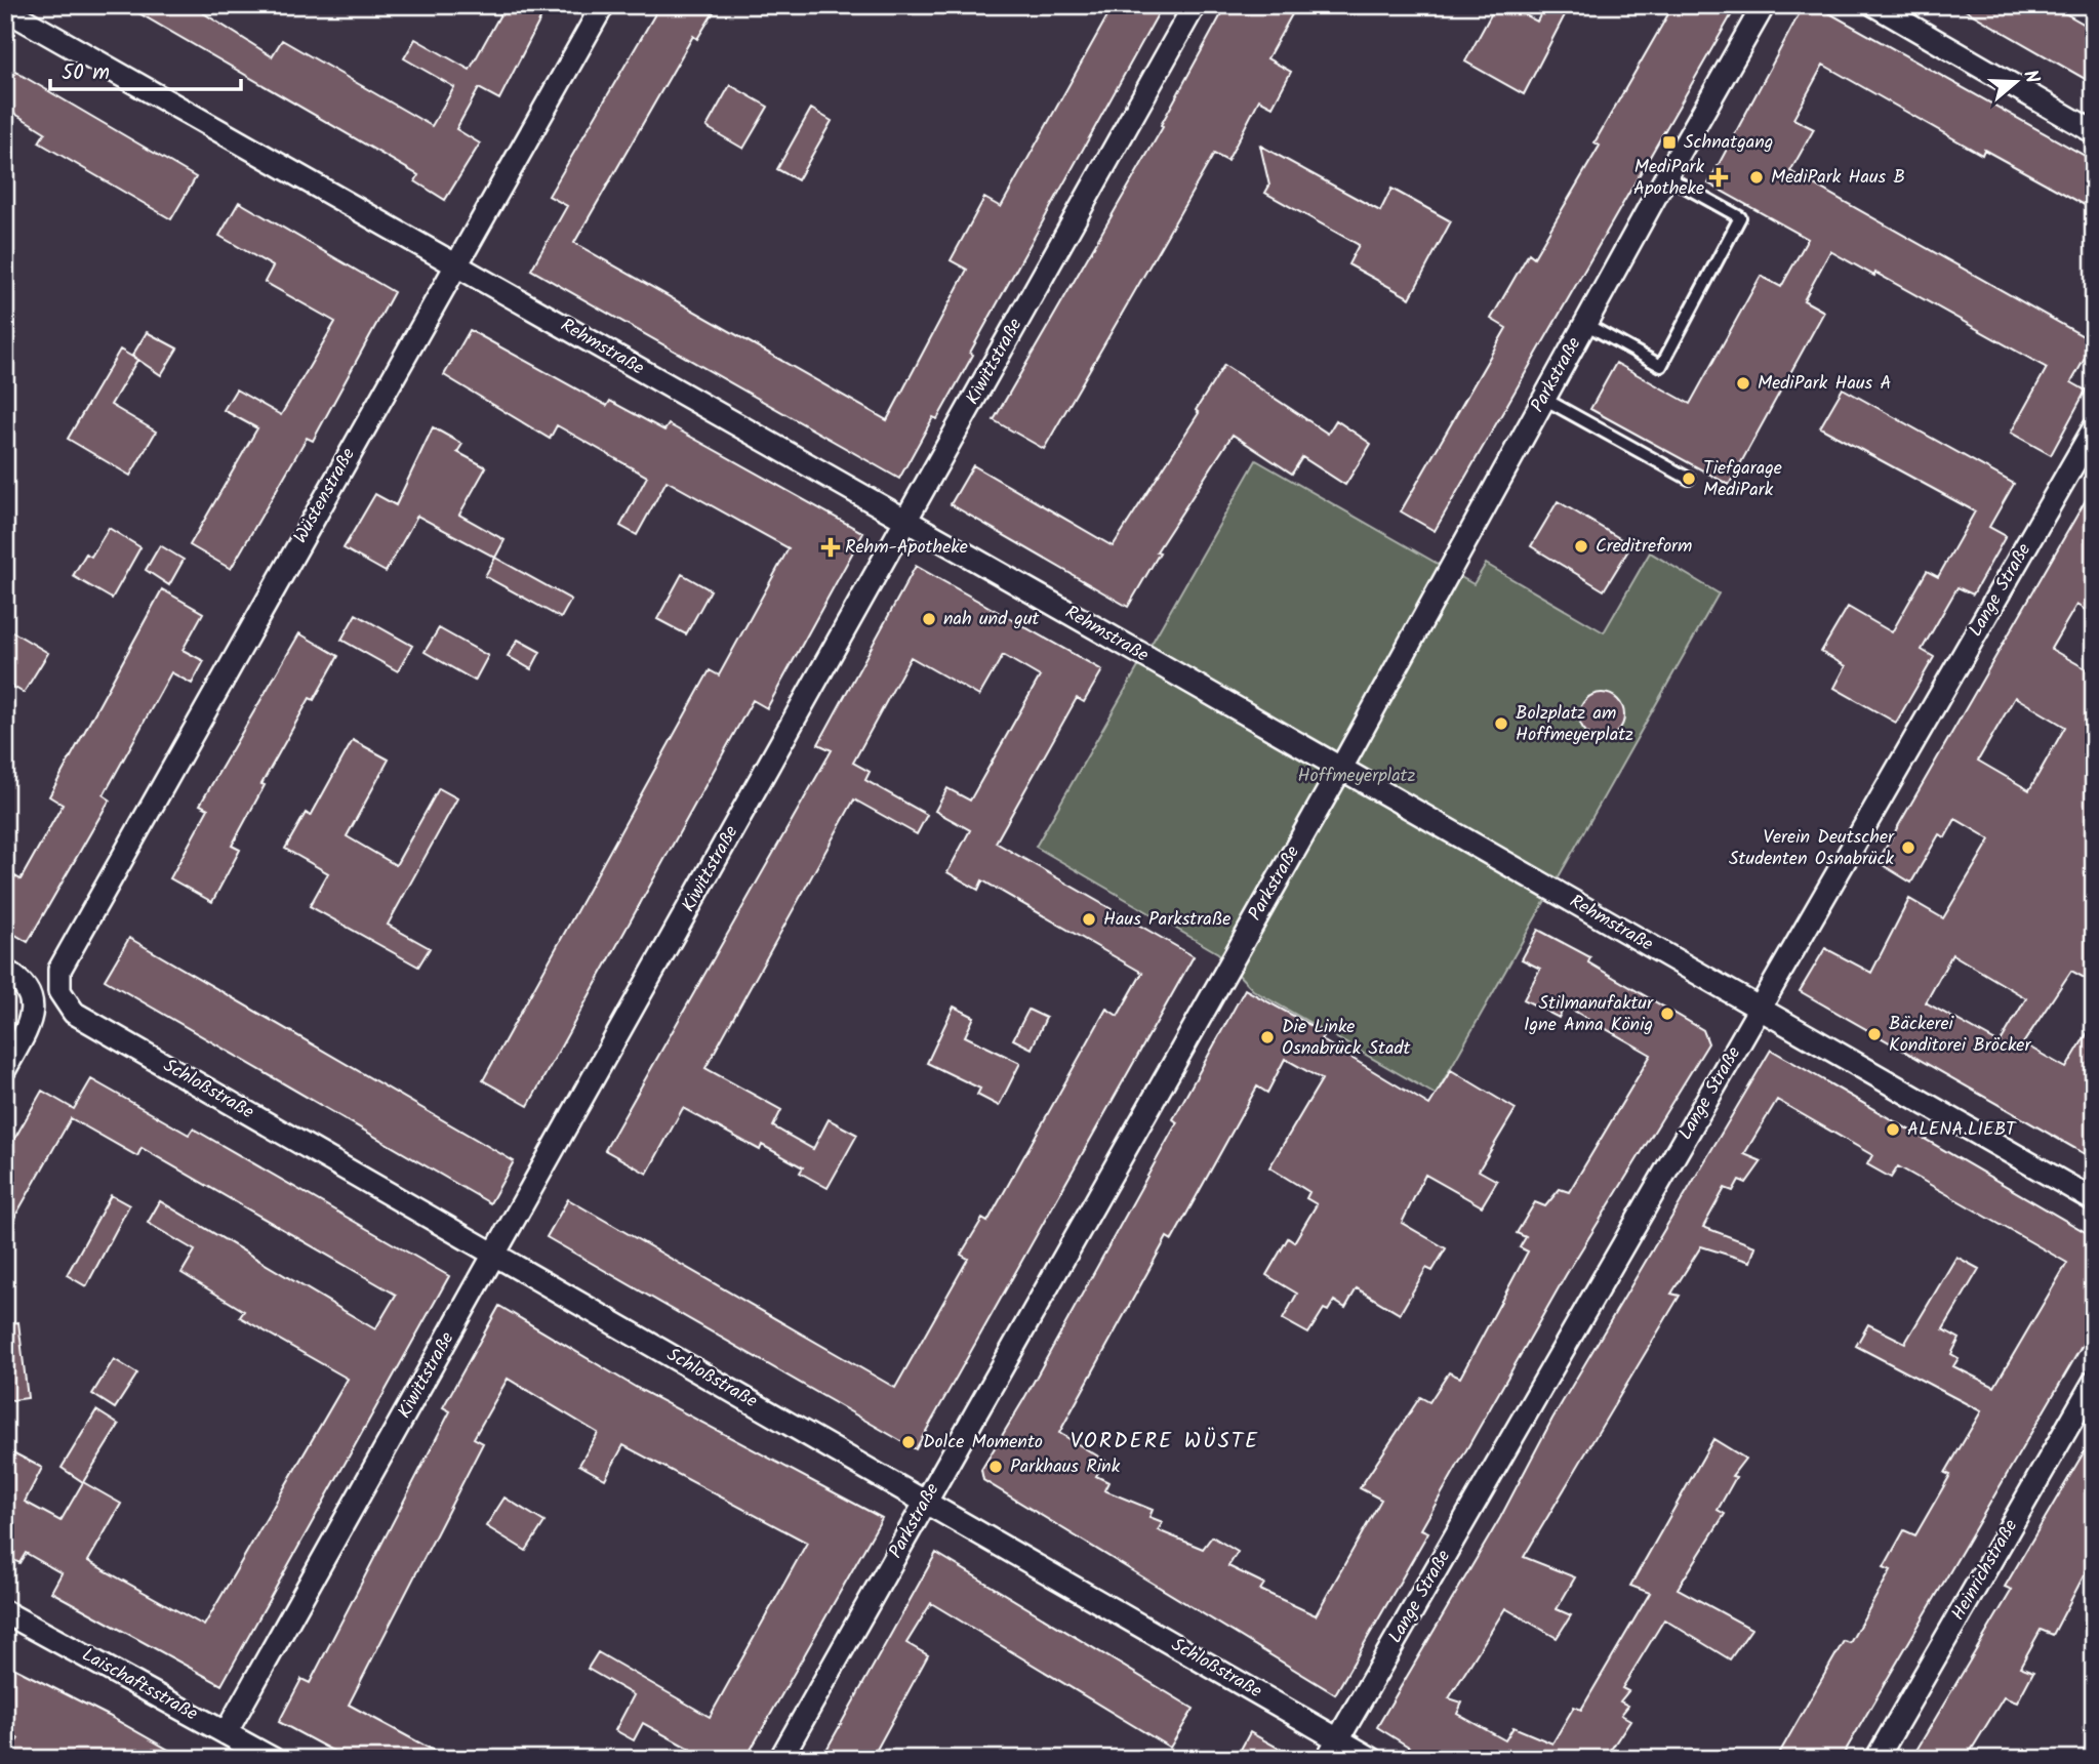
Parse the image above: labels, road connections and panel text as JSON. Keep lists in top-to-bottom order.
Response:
{
  "streets": {
    "street": [
      "Rehmstraße",
      "Kiwittstraße",
      "Parkstraße",
      "Wüstenstraße",
      "Lange Straße",
      "Schloßstraße",
      "Heinrichstraße",
      "Laischaftsstraße"
    ]
  },
  "crossings": [
    ["Rehmstraße", "Kiwittstraße"],
    ["Rehmstraße", "Parkstraße"],
    ["Rehmstraße", "Wüstenstraße"],
    ["Rehmstraße", "Lange Straße"],
    ["Kiwittstraße", "Schloßstraße"],
    ["Kiwittstraße", "Laischaftsstraße"],
    ["Parkstraße", "Schloßstraße"],
    ["Wüstenstraße", "Schloßstraße"],
    ["Lange Straße", "Schloßstraße"]
  ],
  "districts": ["VORDERE WÜSTE"],
  "parks": ["Hoffmeyerplatz"],
  "places": {
    "transit": ["Schnatgang"],
    "health": ["MediPark Apotheke", "Rehm-Apotheke"],
    "other": [
      "MediPark Haus B",
      "MediPark Haus A",
      "Tiefgarage MediPark",
      "Creditreform",
      "nah und gut",
      "Bolzplatz am Hoffmeyerplatz",
      "Verein Deutscher Studenten Osnabrück",
      "Haus Parkstraße",
      "Stilmanufaktur Igne Anna König",
      "Bäckerei Konditorei Bröcker",
      "Die Linke Osnabrück Stadt",
      "ALENA.LIEBT",
      "Dolce Momento",
      "Parkhaus Rink"
    ]
  },
  "scale_bar": "50 m",
  "north": "right"
}
